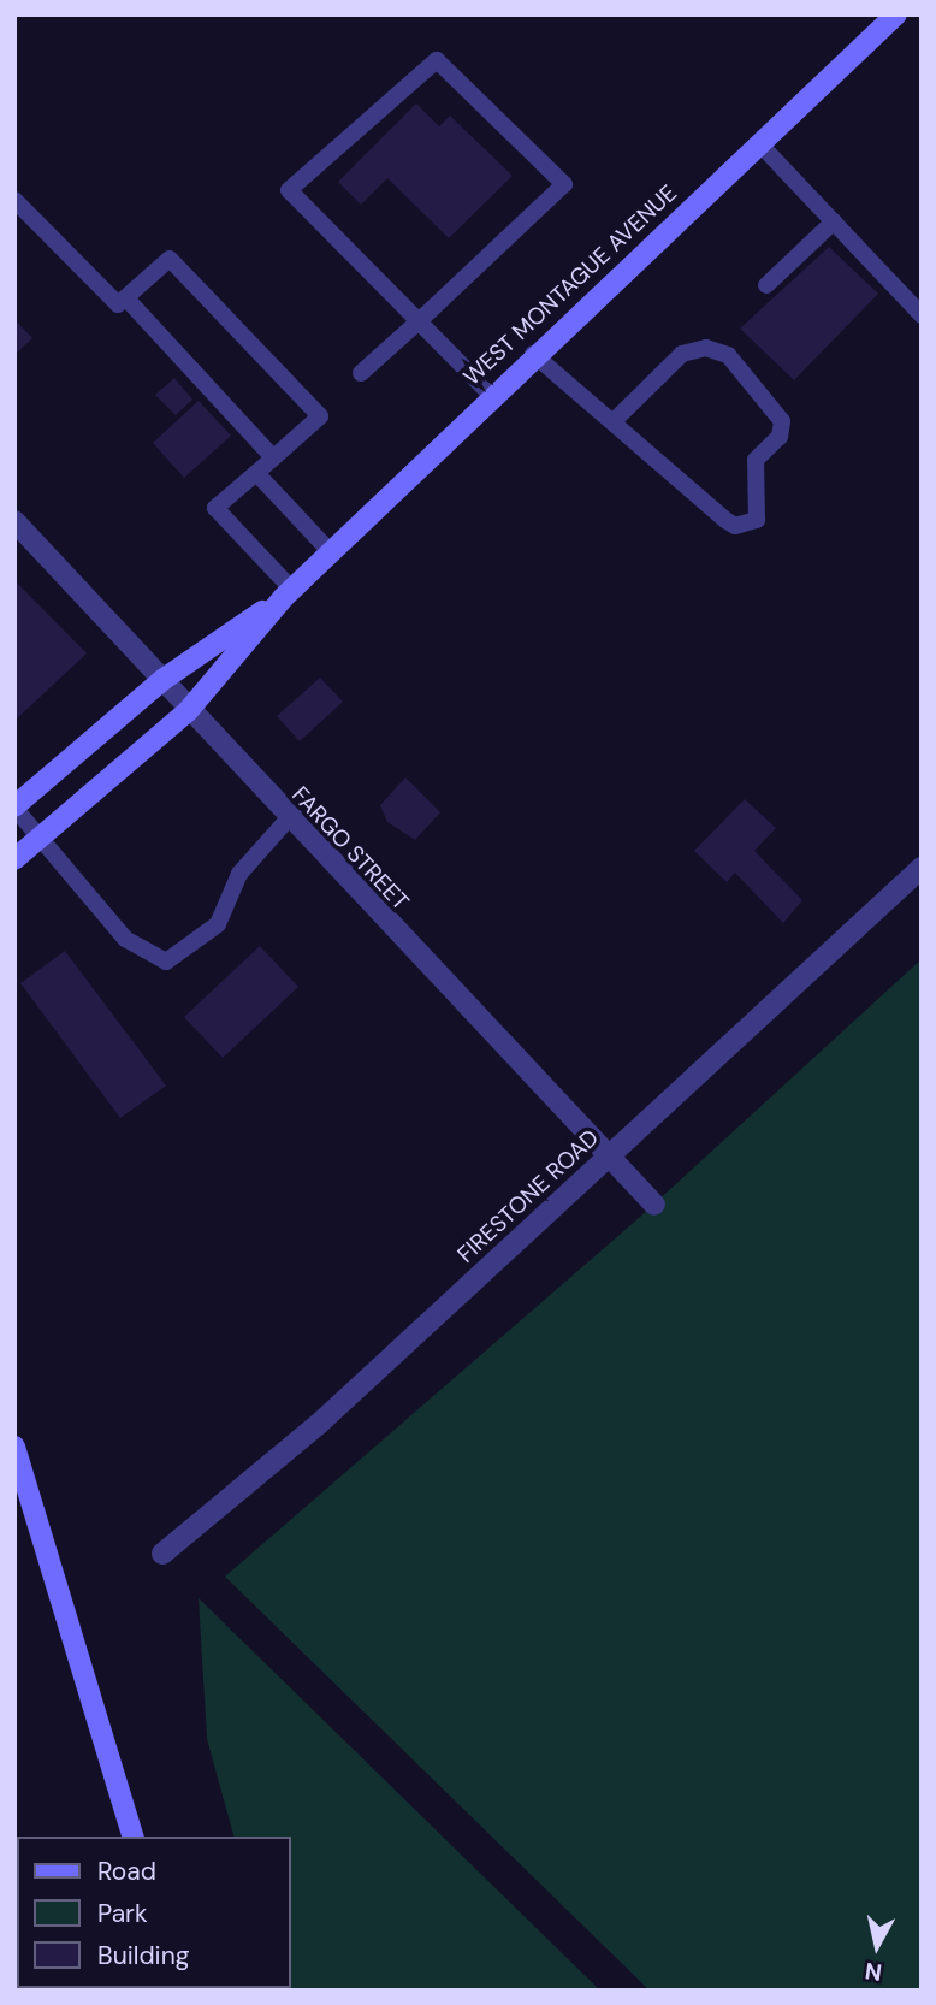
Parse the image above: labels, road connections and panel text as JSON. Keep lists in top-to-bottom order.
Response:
{
  "streets": {
    "main road": ["WEST MONTAGUE AVENUE"],
    "street": ["FARGO STREET", "FIRESTONE ROAD"]
  },
  "crossings": [
    ["WEST MONTAGUE AVENUE", "FARGO STREET"],
    ["FARGO STREET", "FIRESTONE ROAD"]
  ],
  "legend": ["Road", "Park", "Building"],
  "north": "bottom"
}
